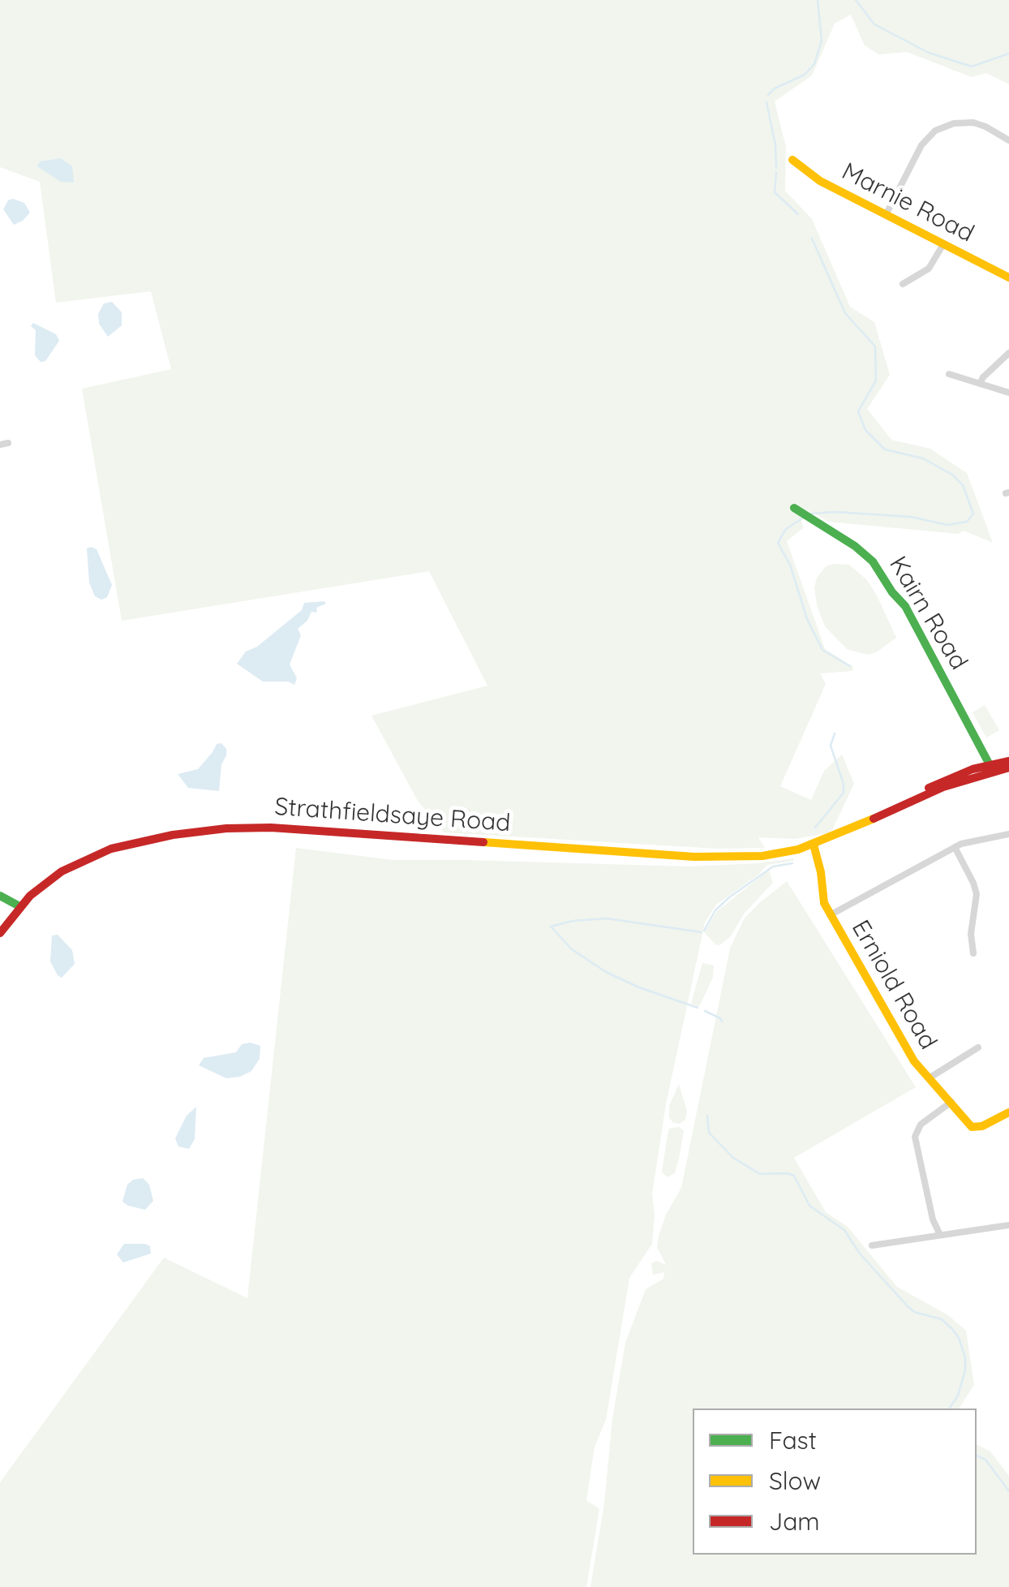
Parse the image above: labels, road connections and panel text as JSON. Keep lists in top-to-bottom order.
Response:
{
  "streets": {
    "main road": [
      "Marnie Road",
      "Kairn Road",
      "Strathfieldsaye Road",
      "Erniold Road"
    ]
  },
  "crossings": [
    ["Kairn Road", "Strathfieldsaye Road"],
    ["Strathfieldsaye Road", "Erniold Road"]
  ],
  "legend": ["Fast", "Slow", "Jam"]
}
